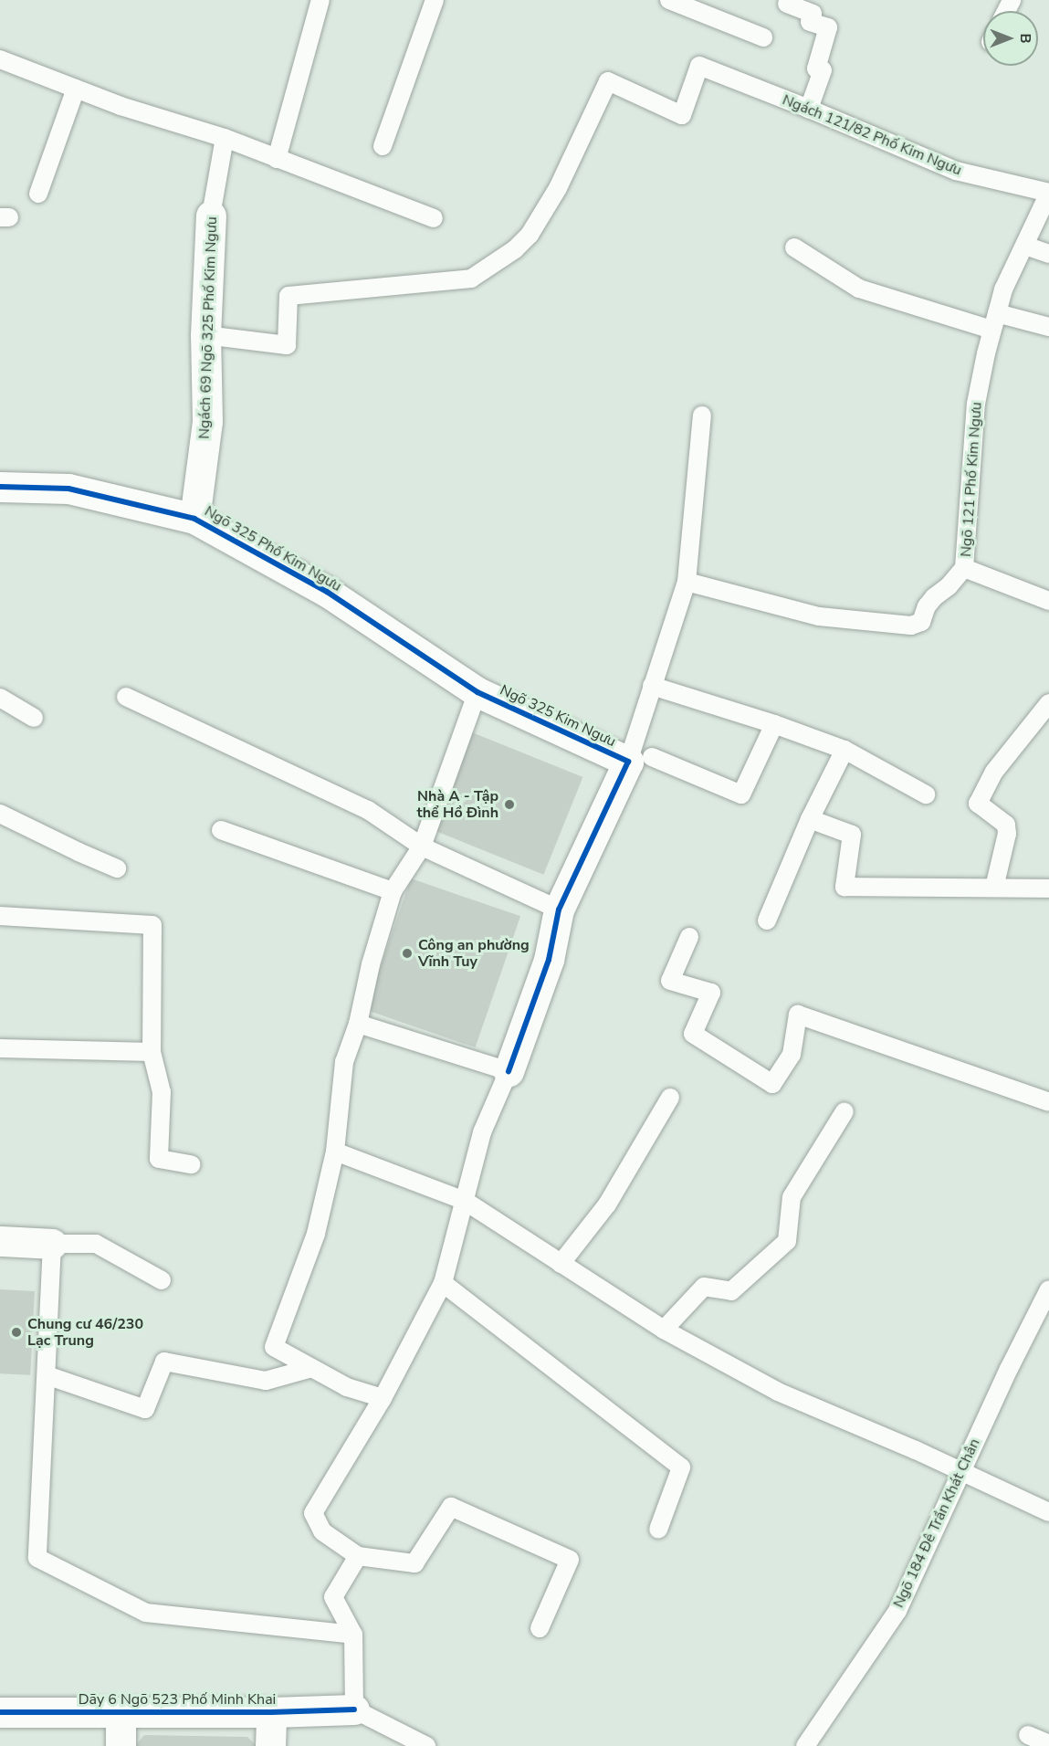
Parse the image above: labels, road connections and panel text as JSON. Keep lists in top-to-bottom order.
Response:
{
  "streets": {
    "street": [
      "Ngách 69 Ngõ 325 Phố Kim Ngưu",
      "Ngõ 325 Phố Kim Ngưu",
      "Ngõ 325 Kim Ngưu",
      "Dãy 6 Ngõ 523 Phố Minh Khai"
    ],
    "lane": ["Ngách 121/82 Phố Kim Ngưu", "Ngõ 121 Phố Kim Ngưu", "Ngõ 184 Đê Trần Khát Chân"]
  },
  "crossings": [
    ["Ngách 121/82 Phố Kim Ngưu", "Ngách 69 Ngõ 325 Phố Kim Ngưu"],
    ["Ngách 121/82 Phố Kim Ngưu", "Ngõ 121 Phố Kim Ngưu"],
    ["Ngách 69 Ngõ 325 Phố Kim Ngưu", "Ngõ 325 Phố Kim Ngưu"],
    ["Ngõ 325 Phố Kim Ngưu", "Ngõ 325 Kim Ngưu"]
  ],
  "places": ["Nhà A - Tập thể Hồ Đình", "Công an phường Vĩnh Tuy", "Chung cư 46/230 Lạc Trung"],
  "north": "right"
}
